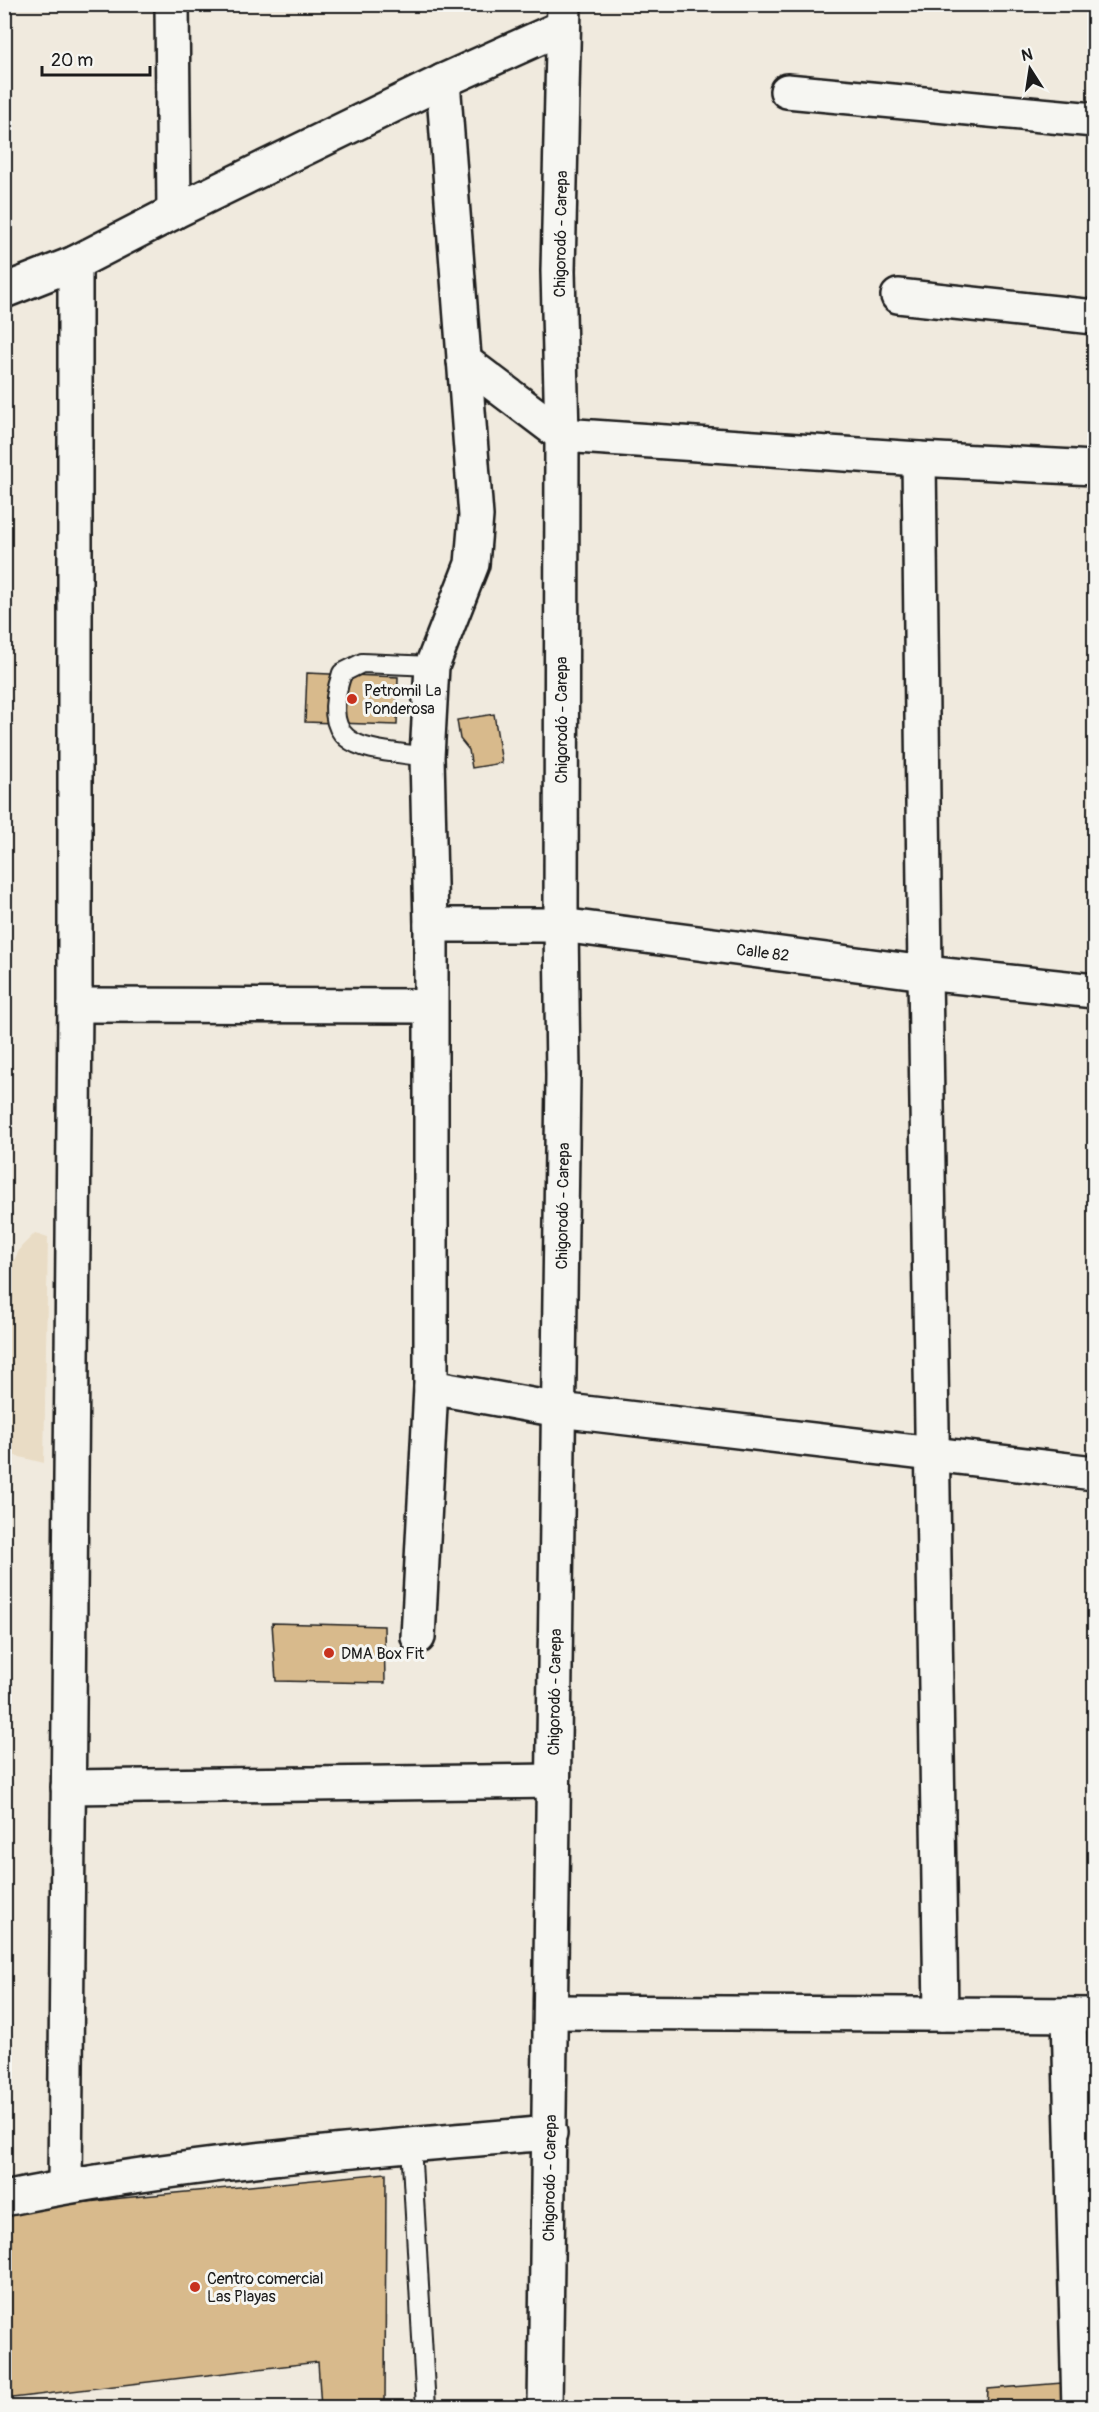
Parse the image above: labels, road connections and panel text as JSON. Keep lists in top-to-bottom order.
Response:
{
  "streets": {
    "street": ["Chigorodó - Carepa", "Calle 82"]
  },
  "crossings": [
    ["Chigorodó - Carepa", "Calle 82"]
  ],
  "places": ["Petromil La Ponderosa", "DMA Box Fit", "Centro comercial Las Playas"],
  "scale_bar": "20 m",
  "north": "top"
}
